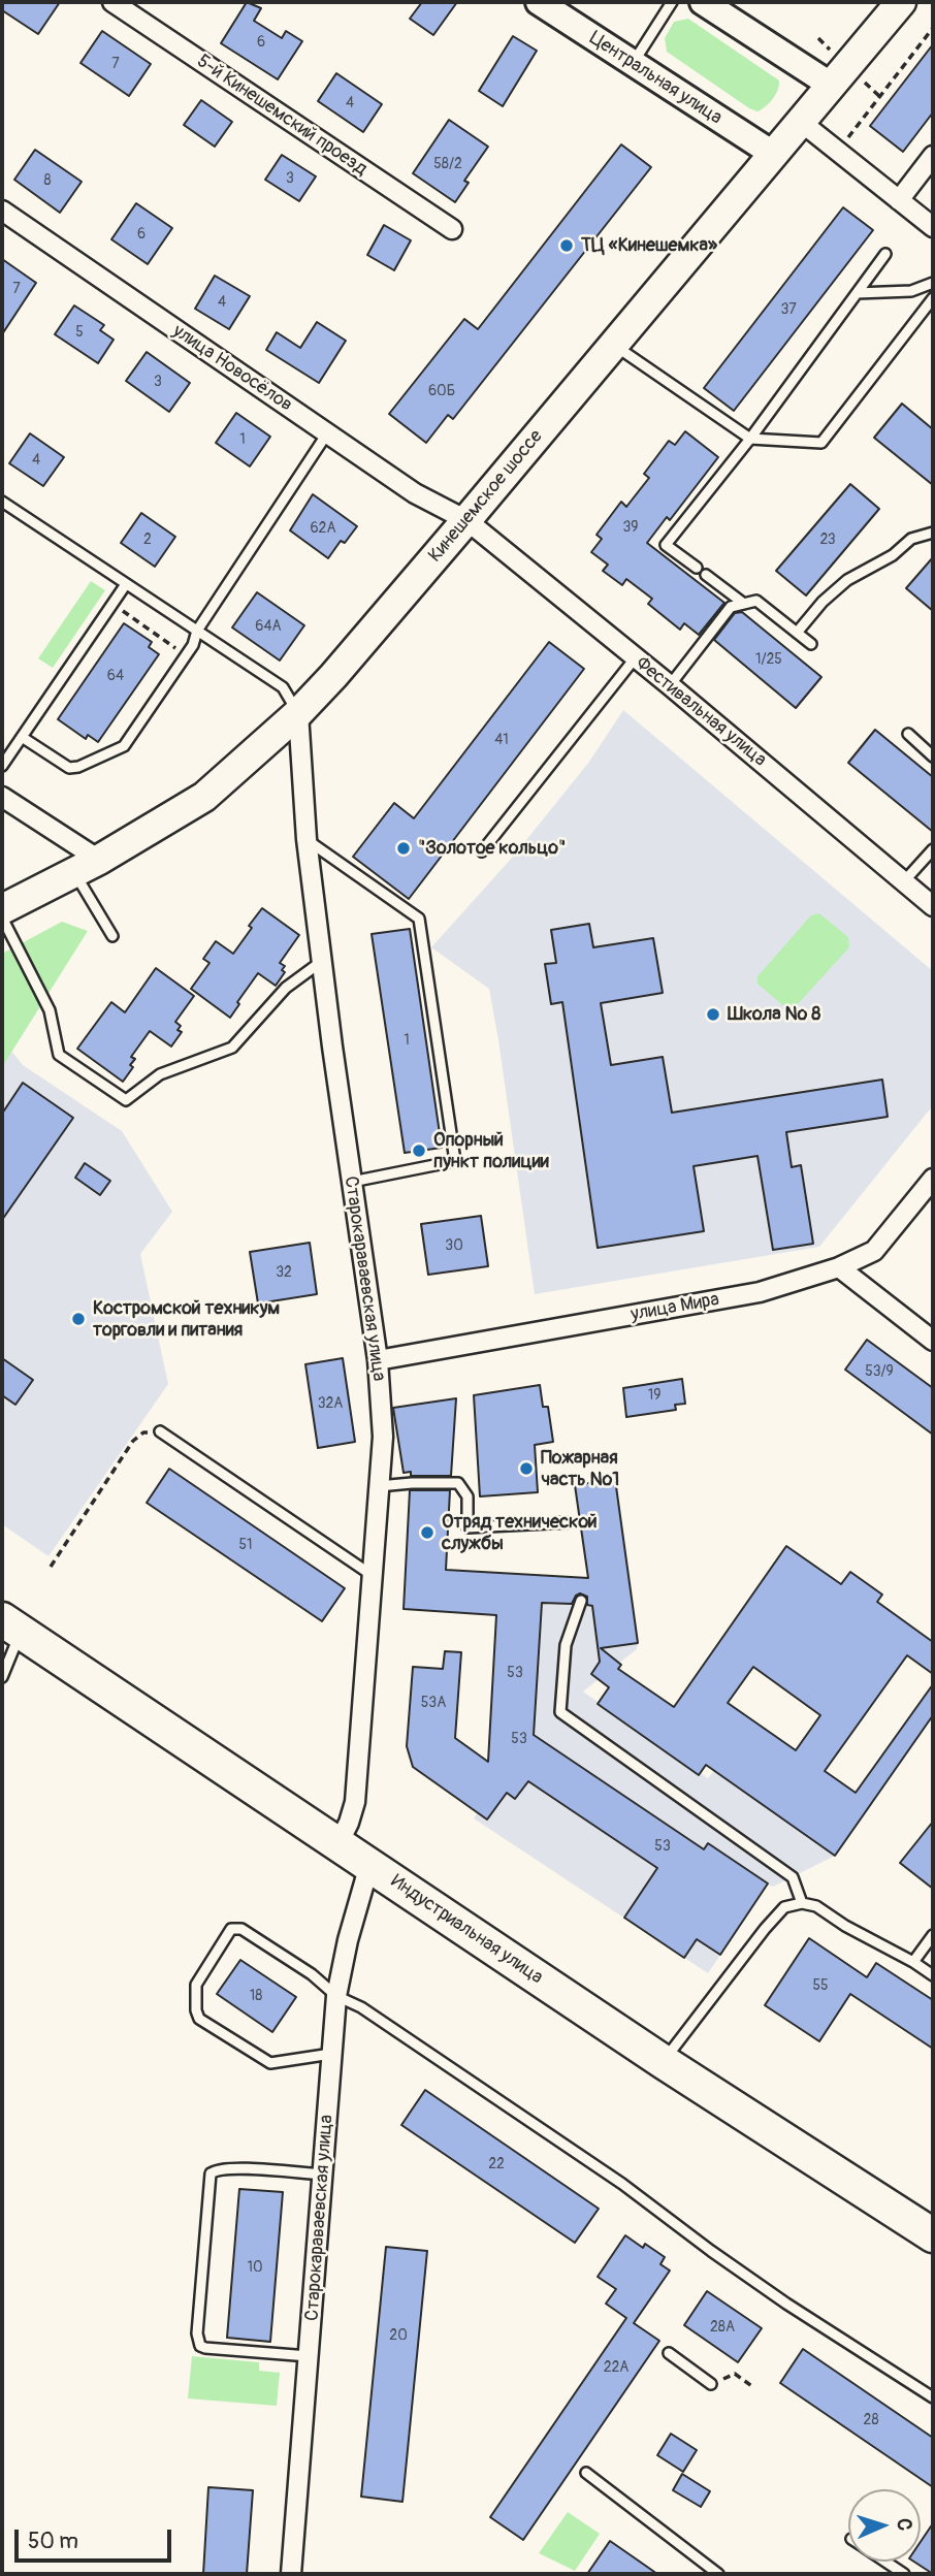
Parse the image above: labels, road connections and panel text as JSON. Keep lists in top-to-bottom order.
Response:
{
  "streets": {
    "highway": ["Индустриальная улица"],
    "main road": ["Кинешемское шоссе"],
    "street": [
      "Центральная улица",
      "5-й Кинешемский проезд",
      "улица Новосёлов",
      "Фестивальная улица",
      "Старокараваевская улица",
      "улица Мира"
    ]
  },
  "crossings": [
    ["Центральная улица", "Кинешемское шоссе"],
    ["улица Новосёлов", "Кинешемское шоссе"],
    ["улица Новосёлов", "Фестивальная улица"],
    ["Кинешемское шоссе", "Фестивальная улица"],
    ["Кинешемское шоссе", "Старокараваевская улица"],
    ["Старокараваевская улица", "улица Мира"],
    ["Старокараваевская улица", "Индустриальная улица"]
  ],
  "places": [
    "ТЦ «Кинешемка»",
    "\"Золотое кольцо\"",
    "Школа № 8",
    "Опорный пункт полиции",
    "Костромской техникум торговли и питания",
    "Пожарная часть №1",
    "Отряд технической службы"
  ],
  "house_numbers": [
    "6",
    "7",
    "4",
    "58/2",
    "3",
    "8",
    "6",
    "7",
    "4",
    "37",
    "5",
    "3",
    "60Б",
    "1",
    "4",
    "39",
    "62А",
    "2",
    "23",
    "64А",
    "1/25",
    "64",
    "41",
    "1",
    "30",
    "32",
    "53/9",
    "19",
    "32А",
    "51",
    "53",
    "53А",
    "53",
    "53",
    "55",
    "18",
    "22",
    "10",
    "28А",
    "20",
    "22А",
    "28"
  ],
  "scale_bar": "50 m",
  "north": "right"
}
